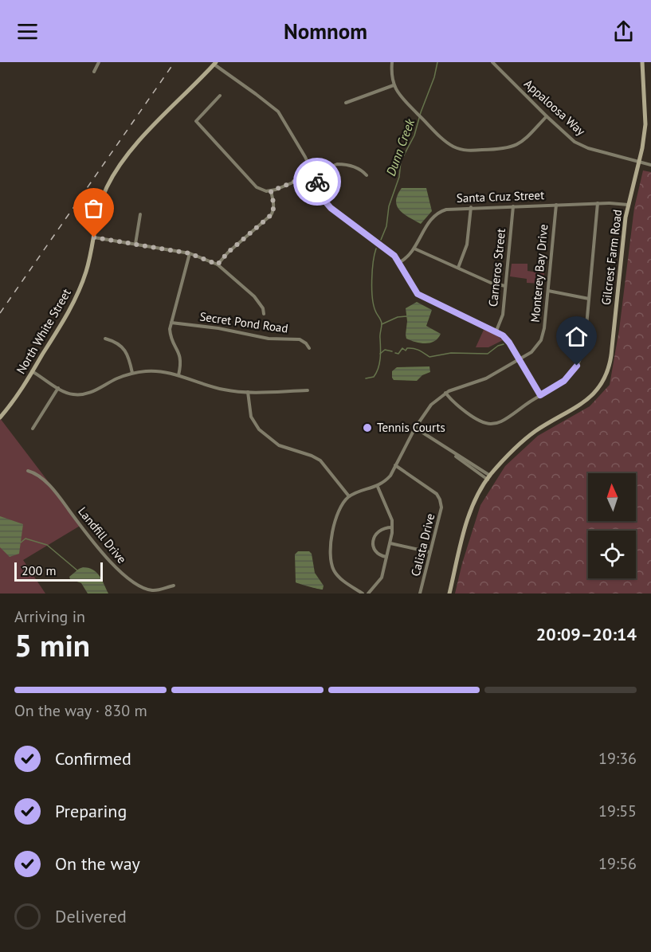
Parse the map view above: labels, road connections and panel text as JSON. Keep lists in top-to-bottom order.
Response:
{
  "streets": {
    "main road": ["Gilcrest Farm Road", "North White Street"],
    "street": [
      "Appaloosa Way",
      "Santa Cruz Street",
      "Carneros Street",
      "Monterey Bay Drive",
      "Secret Pond Road",
      "Landfill Drive",
      "Calista Drive"
    ]
  },
  "crossings": [
    ["Appaloosa Way", "Gilcrest Farm Road"],
    ["Santa Cruz Street", "Gilcrest Farm Road"],
    ["Santa Cruz Street", "Carneros Street"],
    ["Santa Cruz Street", "Monterey Bay Drive"],
    ["Monterey Bay Drive", "Calista Drive"]
  ],
  "water": ["Dunn Creek"],
  "places": ["Tennis Courts"],
  "scale_bar": "200 m",
  "north": "top",
  "page": {
    "header": "Nomnom",
    "scale": "200 m",
    "heading": ["5 min", "Arriving in", "20:09–20:14"],
    "bar": "On the way · 830 m",
    "list": [
      ["Confirmed", "19:36"],
      ["Preparing", "19:55"],
      ["On the way", "19:56"],
      "Delivered"
    ]
  }
}
